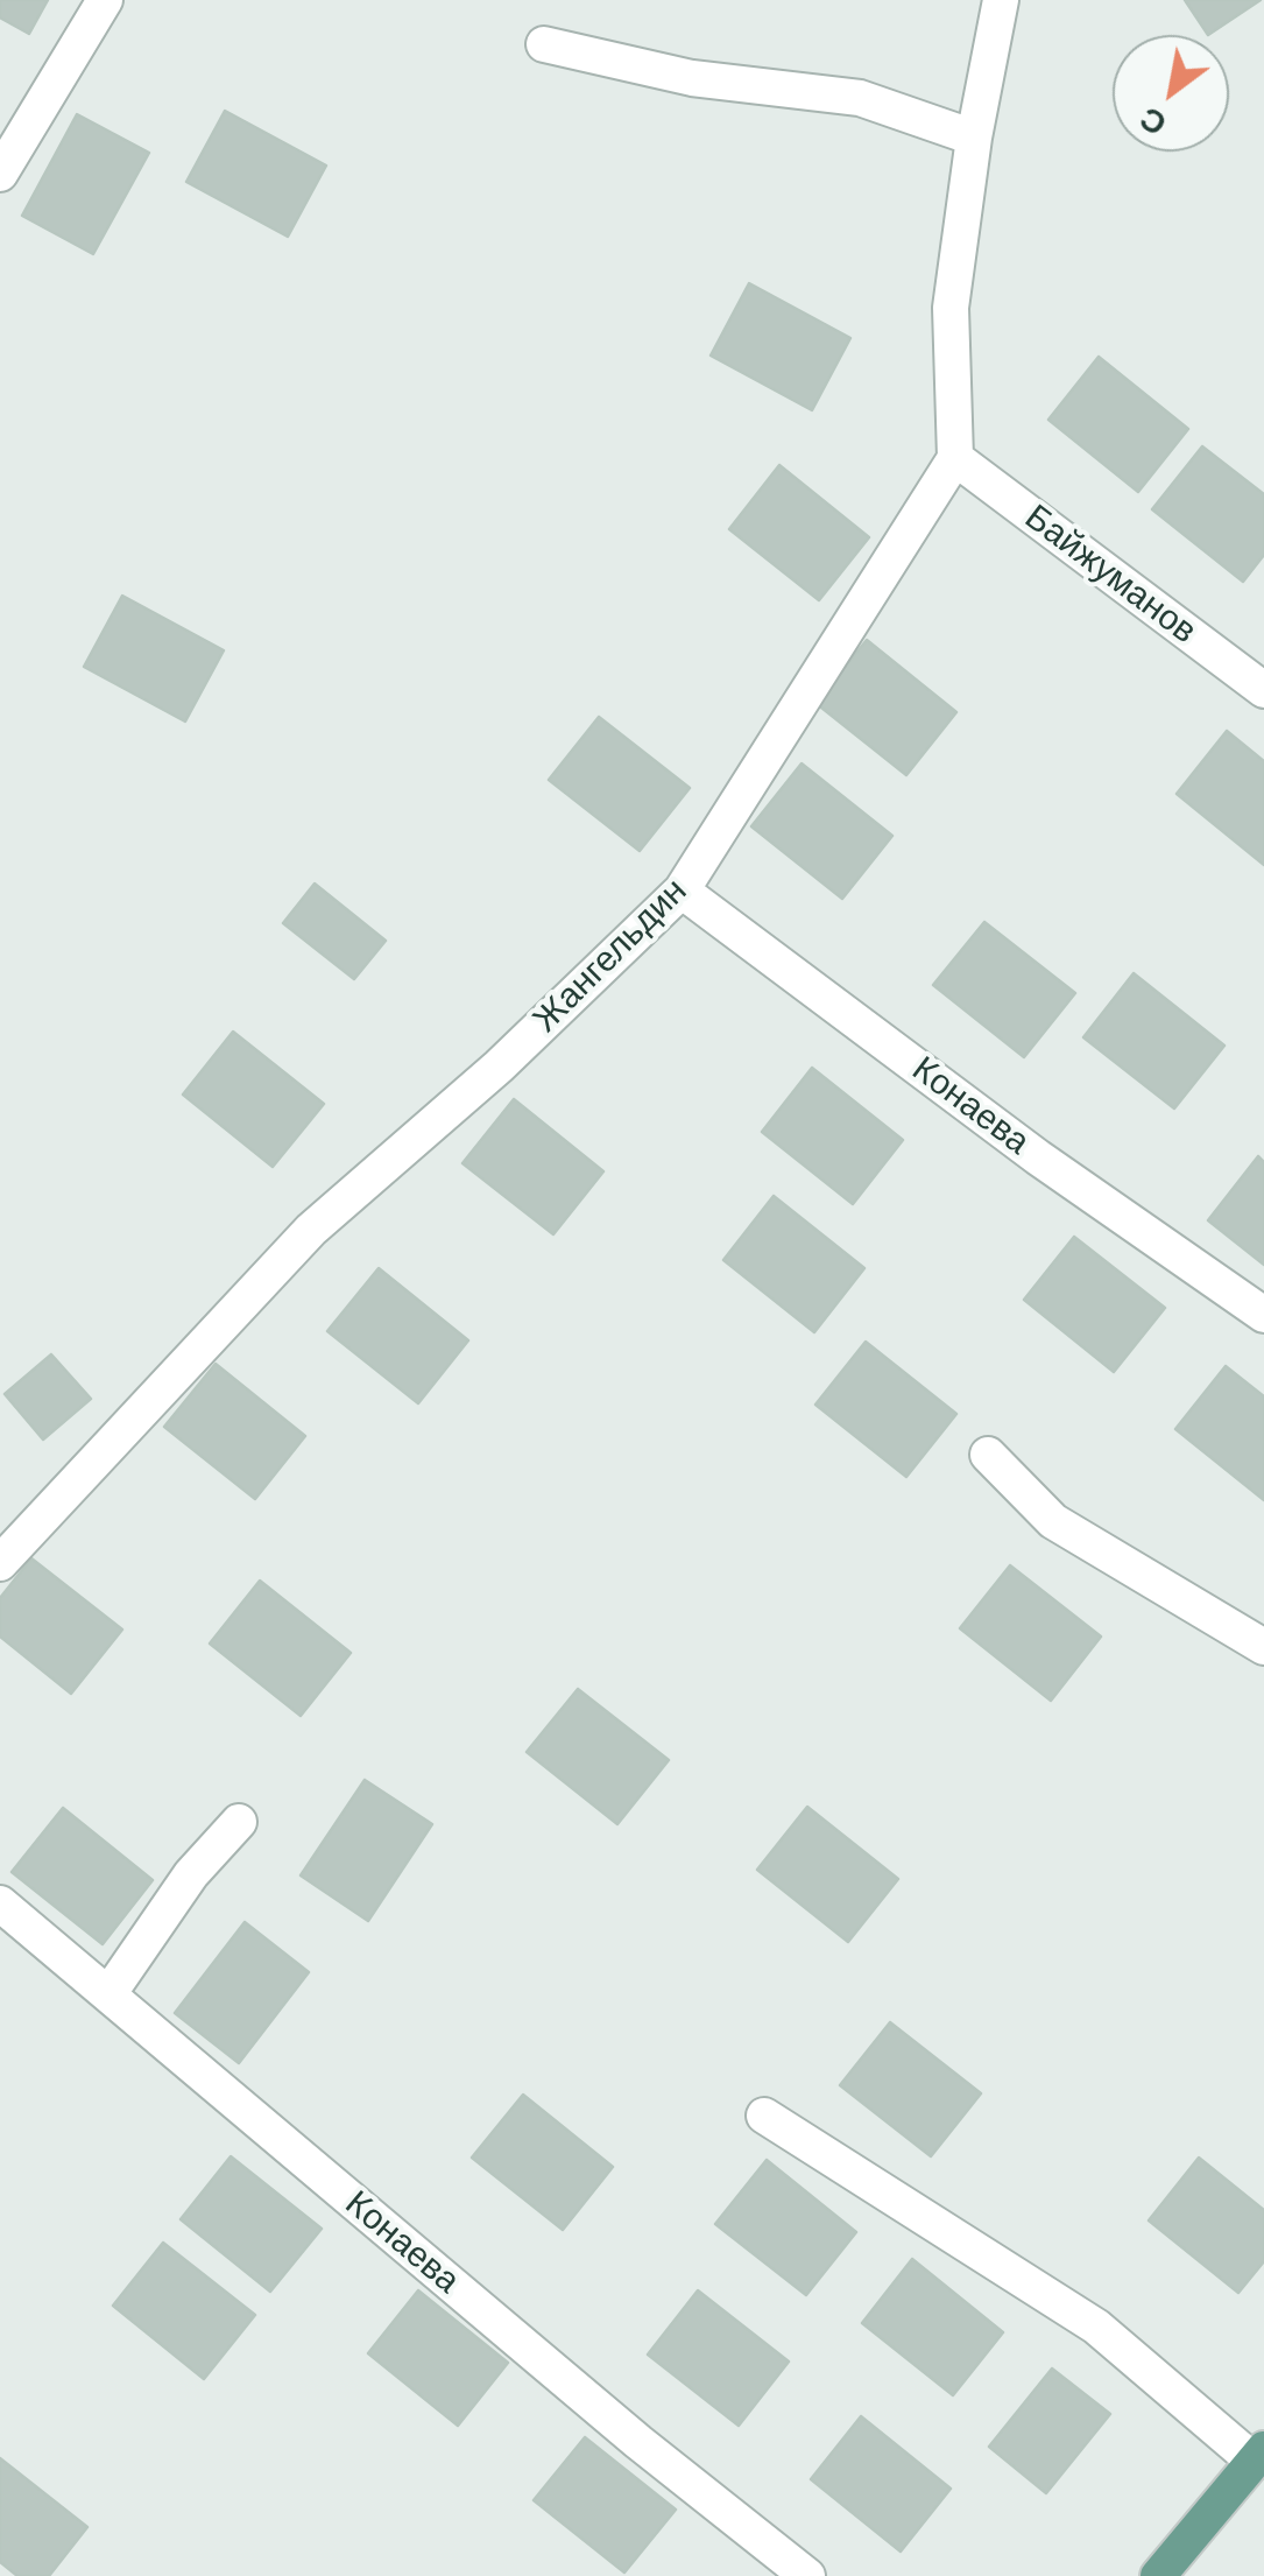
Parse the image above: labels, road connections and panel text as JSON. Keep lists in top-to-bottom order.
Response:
{
  "streets": {
    "street": ["Байжуманов", "Жангельдин", "Конаева"]
  },
  "crossings": [
    ["Байжуманов", "Жангельдин"],
    ["Жангельдин", "Конаева"]
  ],
  "north": "bottom left"
}
